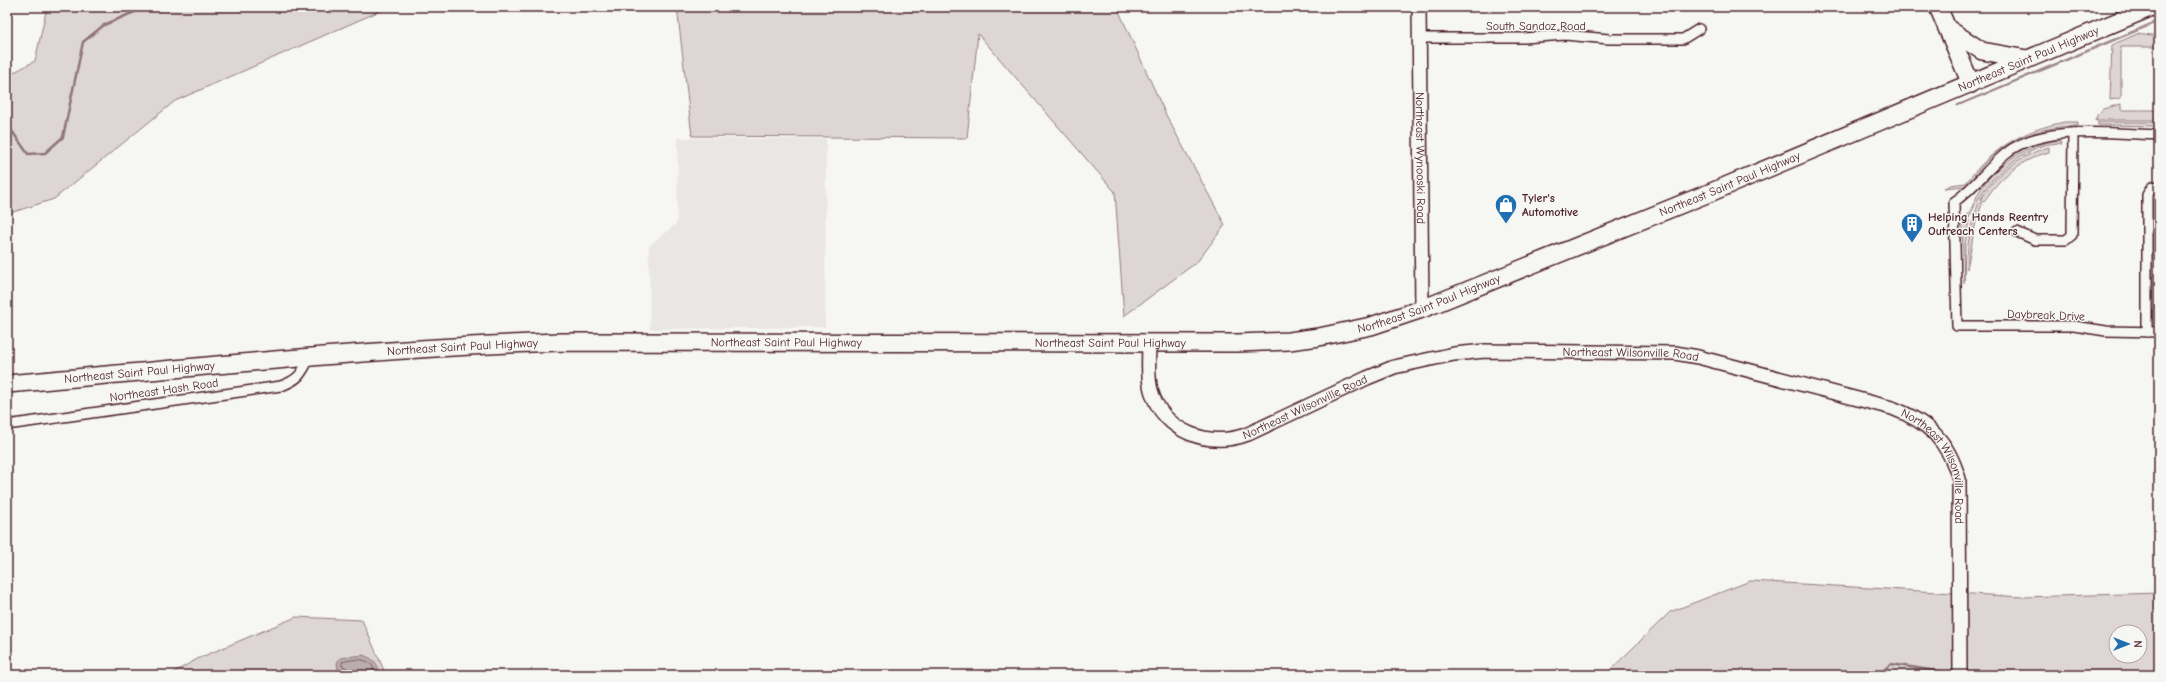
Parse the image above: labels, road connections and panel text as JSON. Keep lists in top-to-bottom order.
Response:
{
  "streets": {
    "highway": ["Northeast Saint Paul Highway"],
    "main road": ["Northeast Wynooski Road", "Northeast Wilsonville Road"],
    "street": ["South Sandoz Road", "Daybreak Drive", "Northeast Hash Road"]
  },
  "crossings": [
    ["South Sandoz Road", "Northeast Wynooski Road"],
    ["Northeast Saint Paul Highway", "Northeast Wynooski Road"],
    ["Northeast Saint Paul Highway", "Northeast Wilsonville Road"],
    ["Northeast Saint Paul Highway", "Northeast Hash Road"]
  ],
  "places": {
    "shop": ["Tyler's Automotive"],
    "building": ["Helping Hands Reentry Outreach Centers"]
  },
  "north": "right"
}
